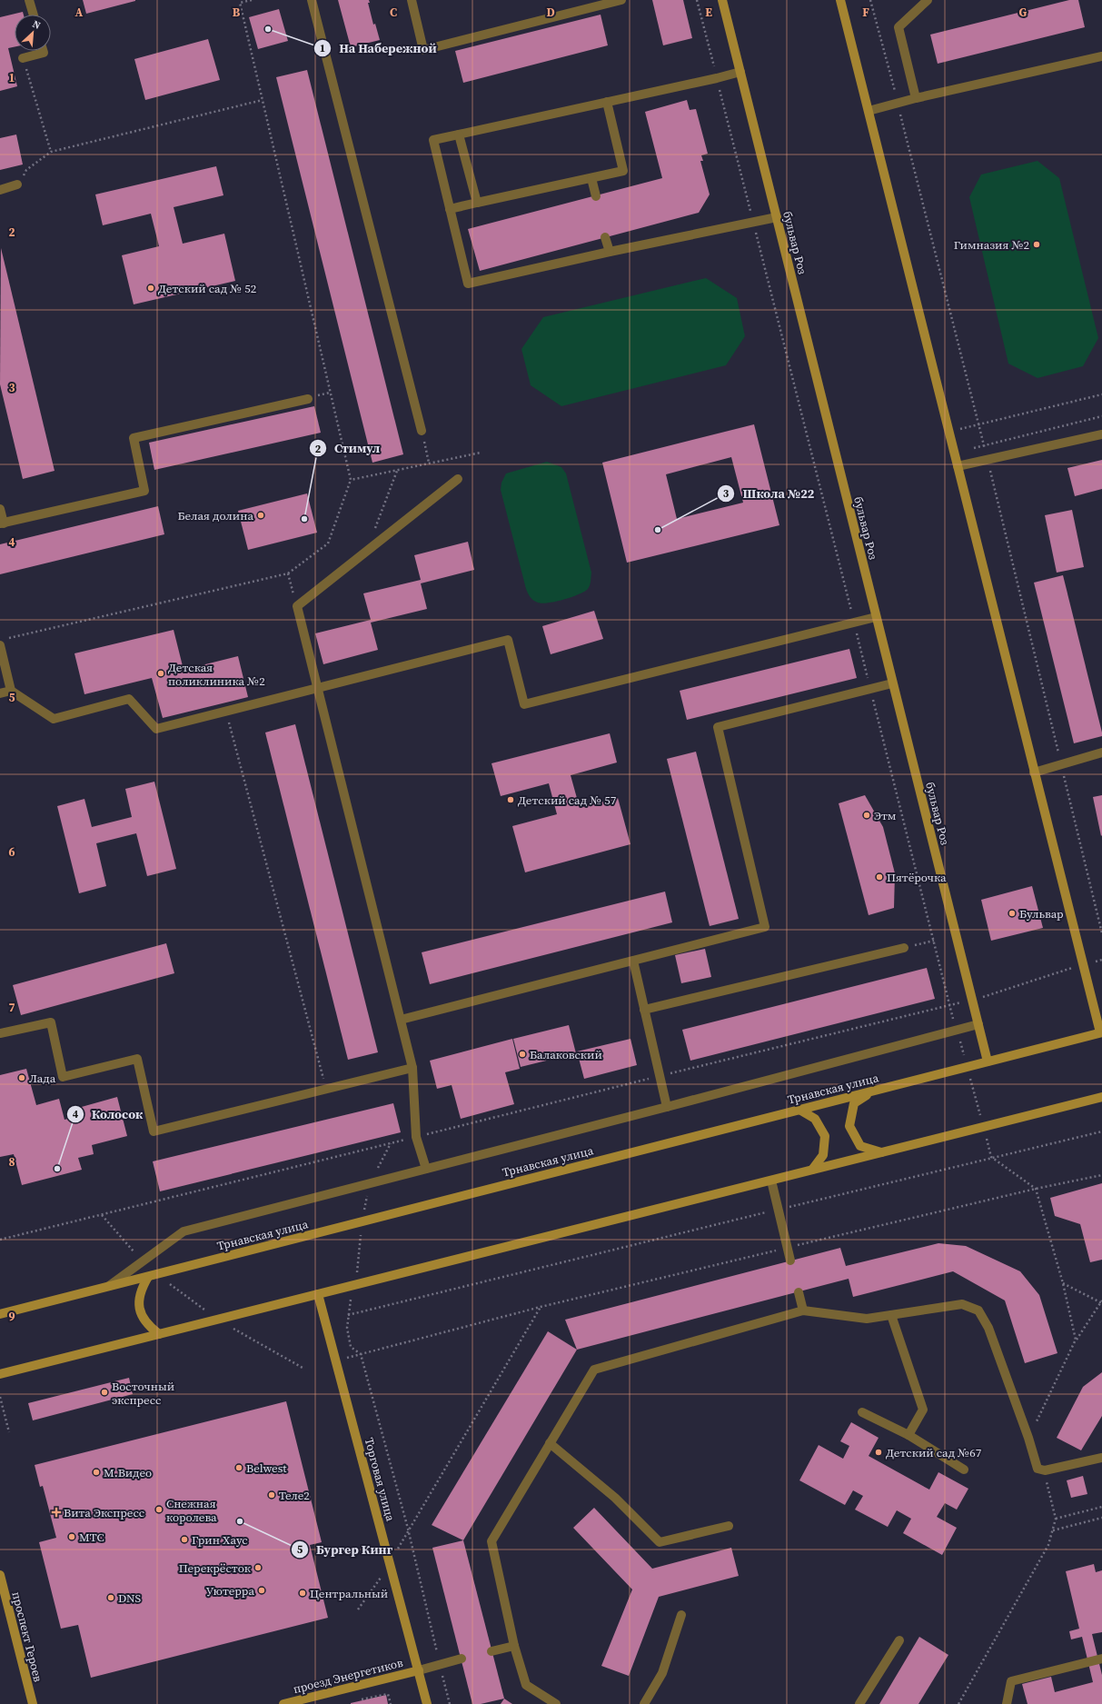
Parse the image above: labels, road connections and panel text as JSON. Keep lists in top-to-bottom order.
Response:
{
  "streets": {
    "street": [
      "бульвар Роз",
      "Трнавская улица",
      "Торговая улица",
      "проспект Героев",
      "проезд Энергетиков"
    ]
  },
  "crossings": [
    ["бульвар Роз", "Трнавская улица"],
    ["Торговая улица", "проезд Энергетиков"]
  ],
  "places": {
    "other": [
      "На Набережной",
      "Гимназия №2",
      "Детский сад № 52",
      "Белая долина",
      "Стимул",
      "Школа №22",
      "Детская поликлиника №2",
      "Детский сад № 57",
      "Этм",
      "Пятёрочка",
      "Бульвар",
      "Балаковский",
      "Лада",
      "Колосок",
      "Восточный экспресс",
      "Детский сад №67",
      "Belwest",
      "М.Видео",
      "Теле2",
      "Снежная королева",
      "Бургер Кинг",
      "МТС",
      "Грин Хаус",
      "Перекрёсток",
      "Уютерра",
      "Центральный",
      "DNS"
    ],
    "health": ["Вита Экспресс"]
  },
  "north": "top right",
  "grid": {
    "columns": [
      "A",
      "B",
      "C",
      "D",
      "E",
      "F",
      "G"
    ],
    "rows": [
      "1",
      "2",
      "3",
      "4",
      "5",
      "6",
      "7",
      "8",
      "9"
    ]
  }
}
